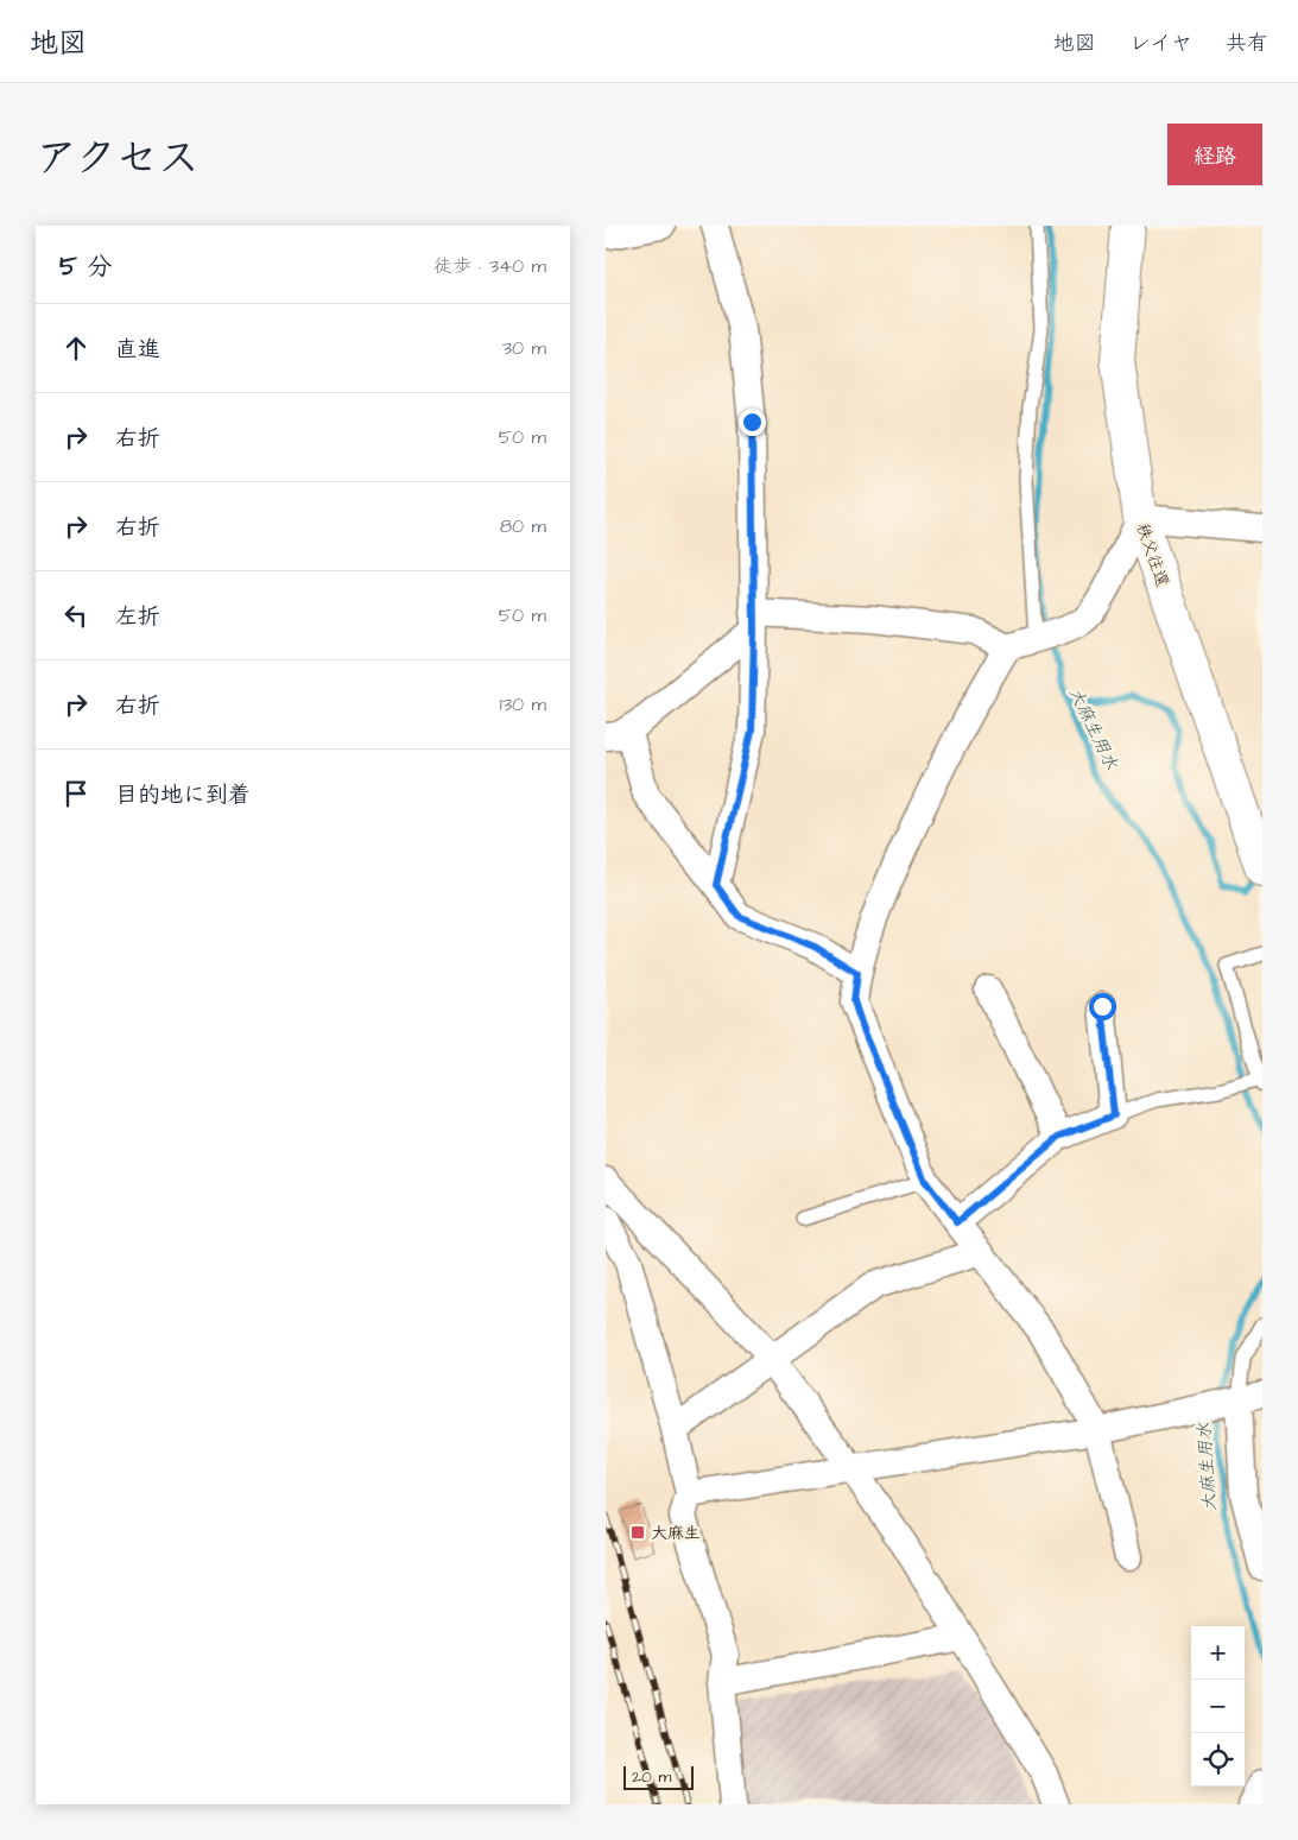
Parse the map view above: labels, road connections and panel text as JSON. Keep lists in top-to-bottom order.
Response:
{
  "streets": {
    "highway": ["秩父往還"]
  },
  "water": ["大麻生用水"],
  "places": {
    "transit": ["大麻生"]
  },
  "scale_bar": "20 m",
  "page": {
    "header": "地図",
    "nav": ["地図", "レイヤ", "共有"],
    "title": "アクセス",
    "buttons": "経路",
    "heading": ["5 分", "徒歩 · 340 m"],
    "list": [
      ["直進", "30 m"],
      ["右折", "50 m"],
      ["右折", "80 m"],
      ["左折", "50 m"],
      ["右折", "130 m"],
      "目的地に到着"
    ],
    "map_buttons": ["+", "−"],
    "scale": "20 m"
  }
}
